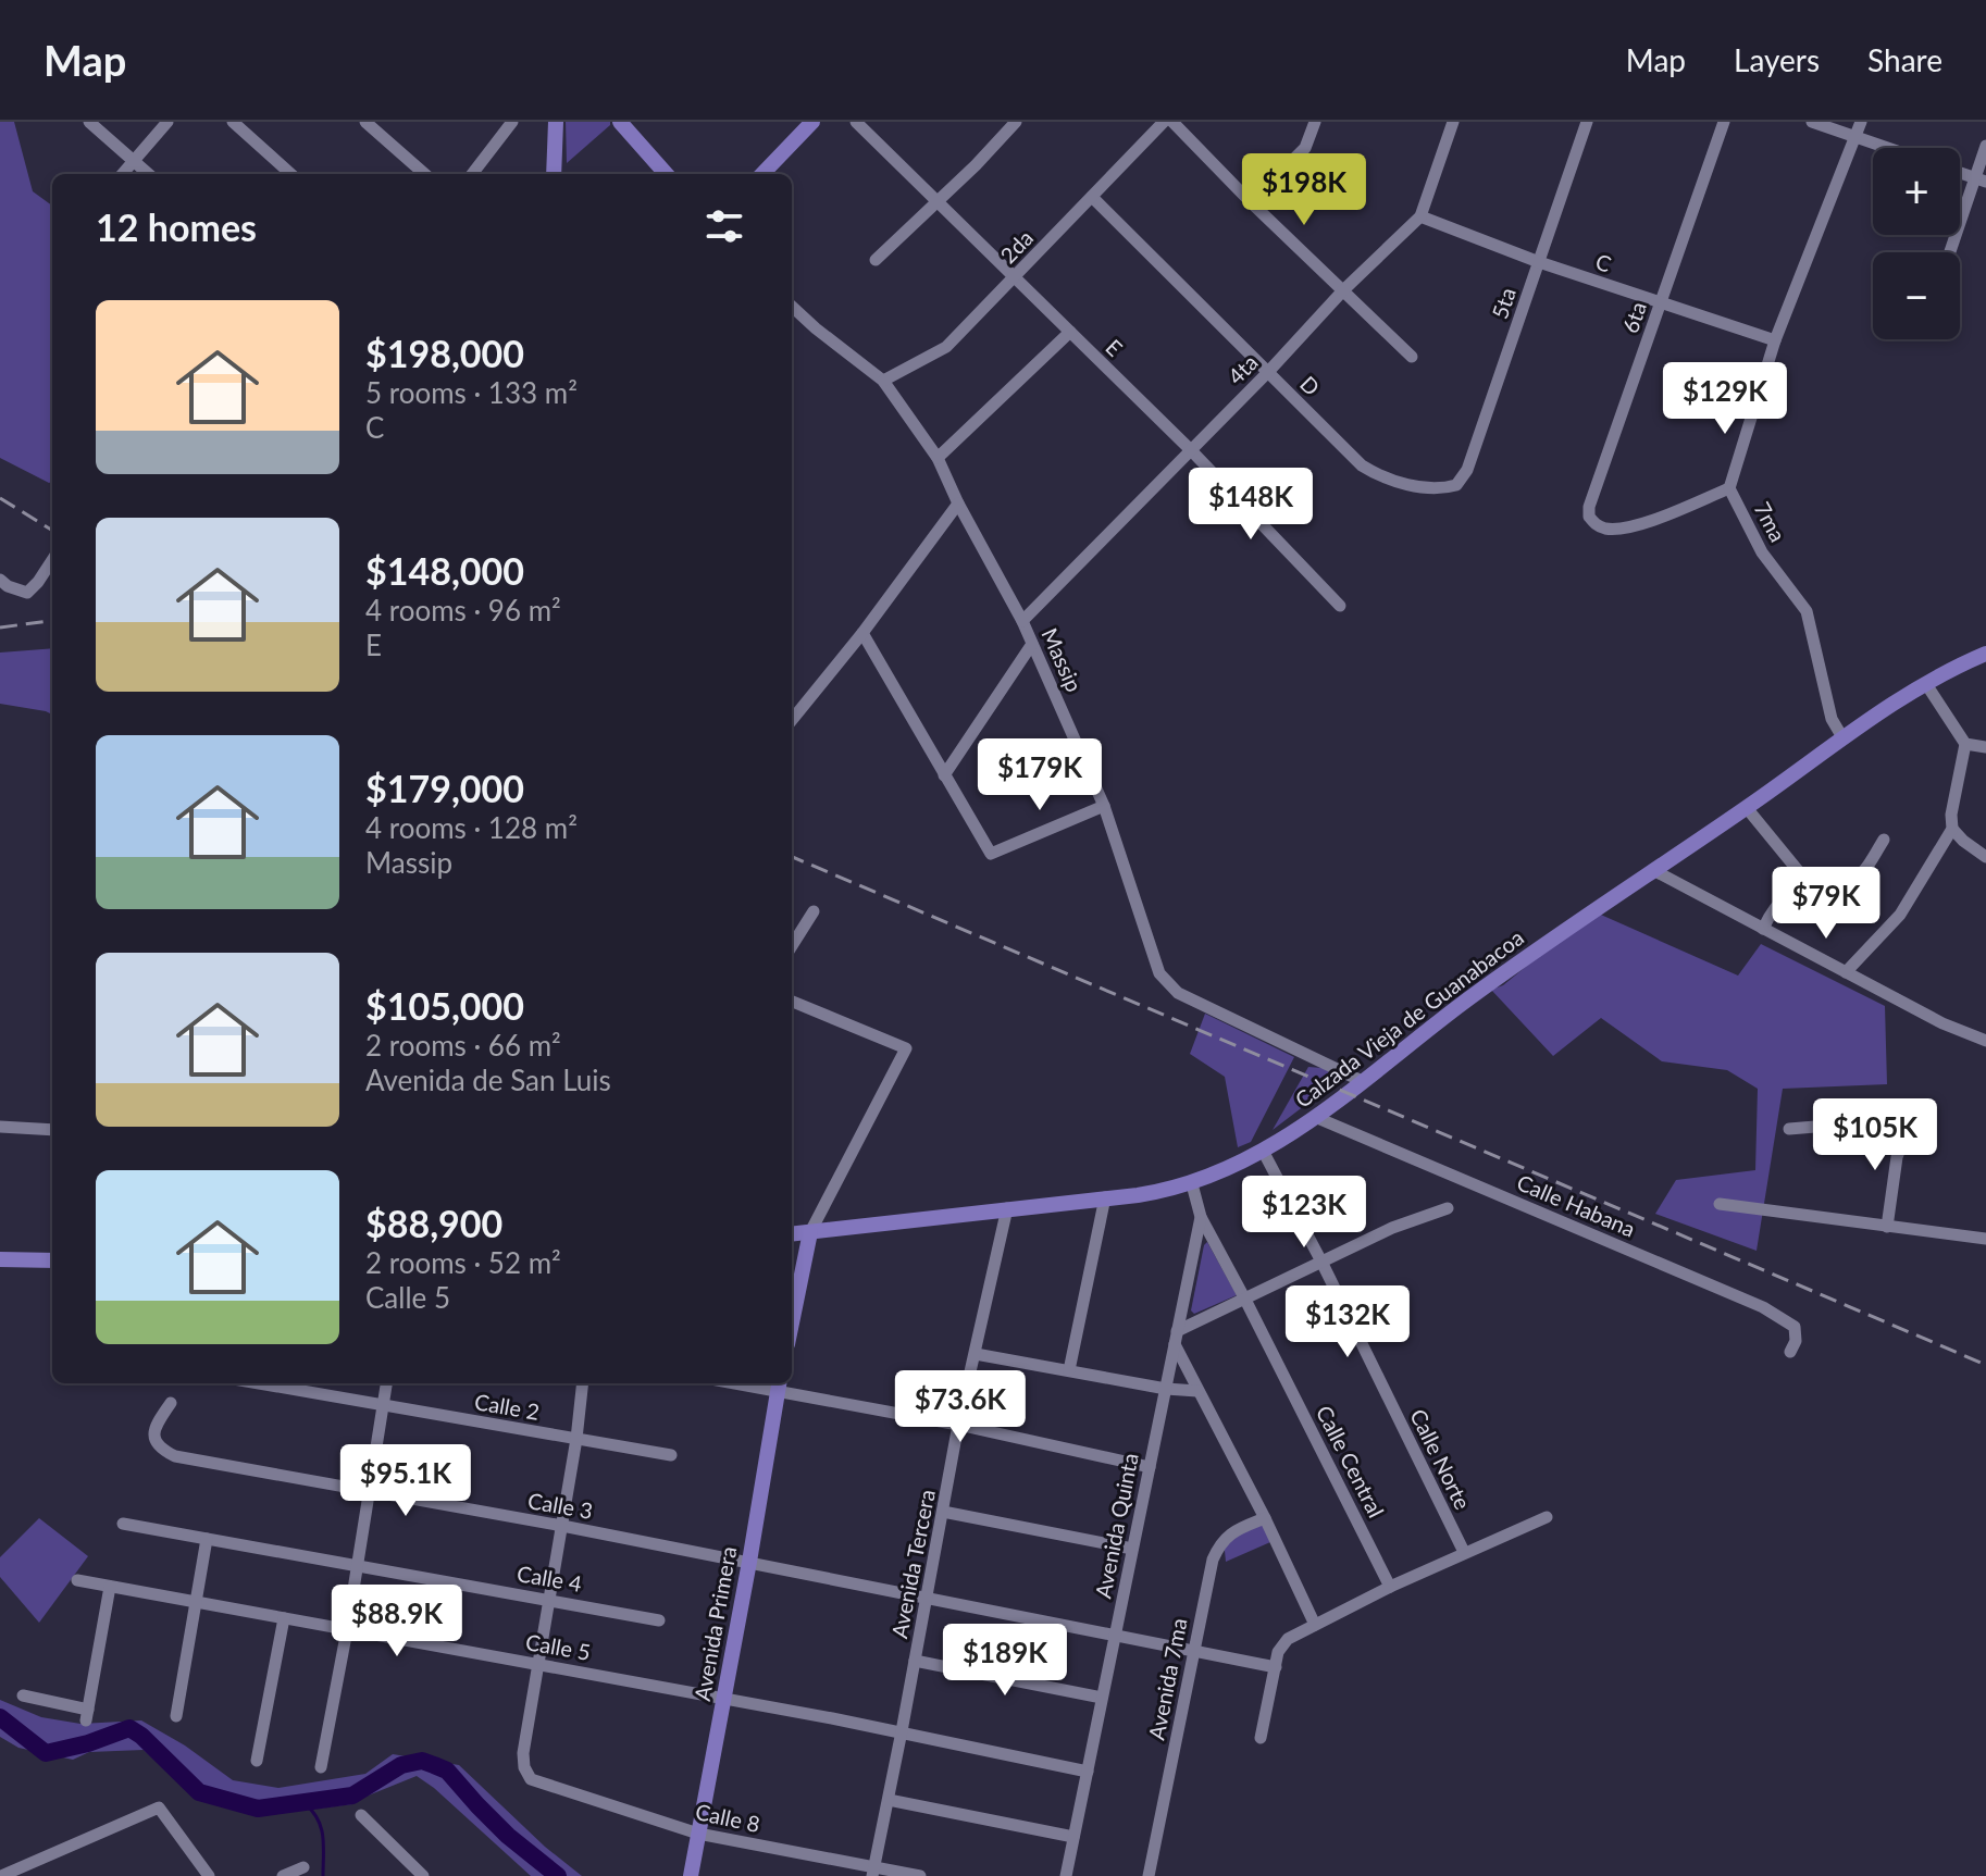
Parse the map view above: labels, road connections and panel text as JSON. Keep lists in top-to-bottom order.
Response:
{
  "streets": {
    "main road": ["Calzada Vieja de Guanabacoa", "Avenida Primera"],
    "street": [
      "2da",
      "C",
      "5ta",
      "6ta",
      "E",
      "4ta",
      "D",
      "7ma",
      "Massip",
      "Calle Habana",
      "Calle 2",
      "Calle Norte",
      "Calle Central",
      "Calle 3",
      "Avenida Quinta",
      "Avenida Tercera",
      "Calle 4",
      "Calle 5",
      "Avenida 7ma",
      "Calle 8"
    ]
  },
  "crossings": [
    ["2da", "E"],
    ["2da", "D"],
    ["2da", "Massip"],
    ["C", "5ta"],
    ["C", "6ta"],
    ["C", "4ta"],
    ["C", "7ma"],
    ["5ta", "D"],
    ["6ta", "7ma"],
    ["E", "4ta"],
    ["4ta", "D"],
    ["4ta", "Massip"],
    ["7ma", "Calzada Vieja de Guanabacoa"],
    ["Massip", "Calzada Vieja de Guanabacoa"],
    ["Calzada Vieja de Guanabacoa", "Calle Habana"],
    ["Calzada Vieja de Guanabacoa", "Calle Norte"],
    ["Calzada Vieja de Guanabacoa", "Avenida Quinta"],
    ["Calzada Vieja de Guanabacoa", "Avenida Tercera"],
    ["Calle Central", "Avenida Quinta"],
    ["Calle 3", "Avenida Primera"],
    ["Avenida Quinta", "Calle 5"],
    ["Avenida Tercera", "Calle 5"],
    ["Avenida Tercera", "Calle 8"],
    ["Avenida Primera", "Calle 5"],
    ["Avenida Primera", "Calle 8"],
    ["Calle 5", "Calle 8"]
  ],
  "page": {
    "header": "Map",
    "nav": ["Map", "Layers", "Share"],
    "map_buttons": ["+", "−"],
    "price": [
      "$198K",
      "$129K",
      "$148K",
      "$179K",
      "$79K",
      "$105K",
      "$123K",
      "$132K",
      "$73.6K",
      "$95.1K",
      "$88.9K",
      "$189K"
    ],
    "heading": "12 homes",
    "list": [
      {
        "name": "$198,000",
        "note": "5 rooms · 133 m² · C"
      },
      {
        "name": "$148,000",
        "note": "4 rooms · 96 m² · E"
      },
      {
        "name": "$179,000",
        "note": "4 rooms · 128 m² · Massip"
      },
      {
        "name": "$105,000",
        "note": "2 rooms · 66 m² · Avenida de San Luis"
      },
      {
        "name": "$88,900",
        "note": "2 rooms · 52 m² · Calle 5"
      }
    ]
  }
}
